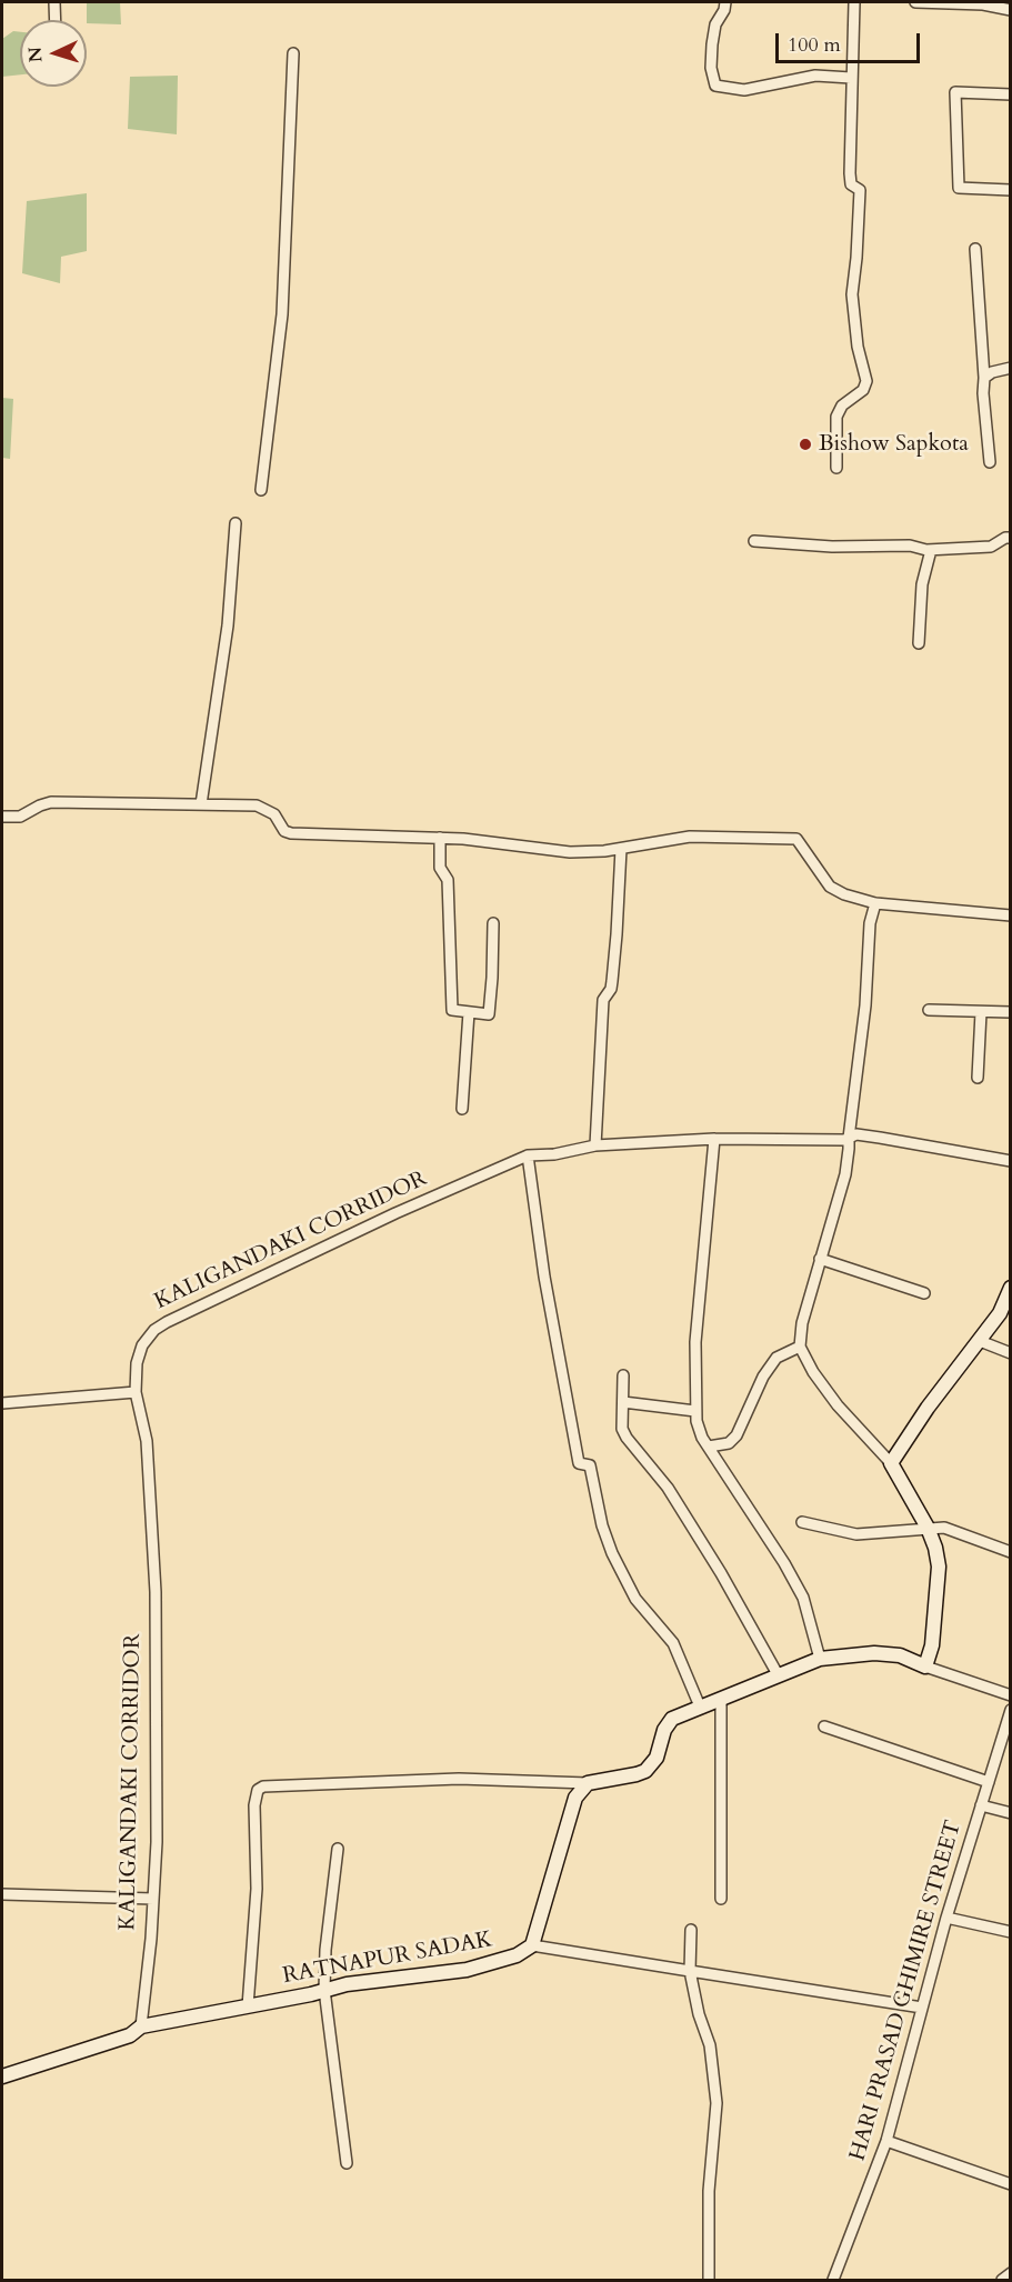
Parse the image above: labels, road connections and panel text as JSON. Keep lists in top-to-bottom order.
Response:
{
  "streets": {
    "main road": ["RATNAPUR SADAK"],
    "street": ["KALIGANDAKI CORRIDOR", "HARI PRASAD GHIMIRE STREET"]
  },
  "crossings": [
    ["KALIGANDAKI CORRIDOR", "RATNAPUR SADAK"]
  ],
  "places": ["Bishow Sapkota"],
  "scale_bar": "100 m",
  "north": "left"
}
